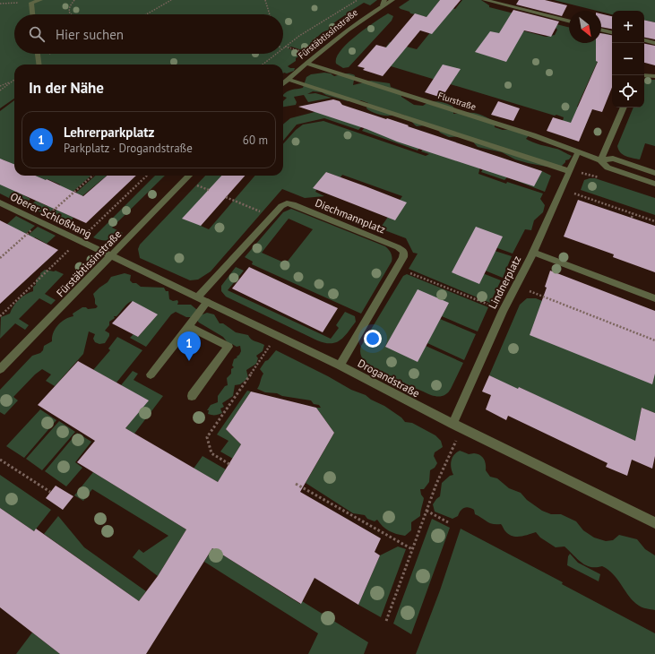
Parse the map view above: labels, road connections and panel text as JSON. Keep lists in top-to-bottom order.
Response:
{
  "streets": {
    "street": [
      "Fürstäbtissinstraße",
      "Flurstraße",
      "Oberer Schloßhang",
      "Diechmannplatz",
      "Lindnerplatz",
      "Drogandstraße"
    ]
  },
  "crossings": [
    ["Fürstäbtissinstraße", "Flurstraße"],
    ["Fürstäbtissinstraße", "Oberer Schloßhang"],
    ["Fürstäbtissinstraße", "Drogandstraße"],
    ["Flurstraße", "Lindnerplatz"],
    ["Oberer Schloßhang", "Drogandstraße"],
    ["Diechmannplatz", "Drogandstraße"],
    ["Lindnerplatz", "Drogandstraße"]
  ],
  "north": "bottom right",
  "page": {
    "map_buttons": ["+", "−"],
    "search": "Hier suchen",
    "heading": "In der Nähe",
    "list": [
      {
        "mark": "1",
        "name": "Lehrerparkplatz",
        "note": "Parkplatz · Drogandstraße",
        "value": "60 m"
      }
    ],
    "pins": "1"
  }
}
